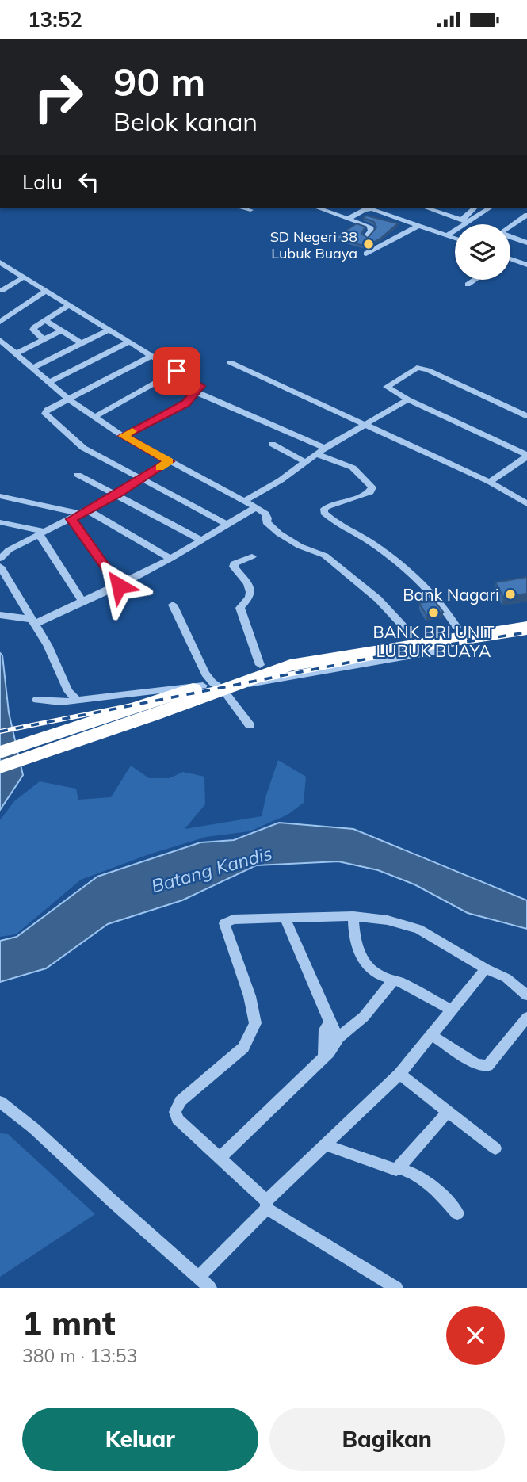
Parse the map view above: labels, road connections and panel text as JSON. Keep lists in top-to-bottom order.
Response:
{
  "water": ["Batang Kandis"],
  "places": ["SD Negeri 38 Lubuk Buaya", "Bank Nagari", "BANK BRI UNIT LUBUK BUAYA"],
  "page": {
    "status": "13:52",
    "turn": ["90 m", "Belok kanan"],
    "then": "Lalu",
    "heading": ["1 mnt", "380 m · 13:53"],
    "buttons": ["Keluar", "Bagikan"]
  }
}
